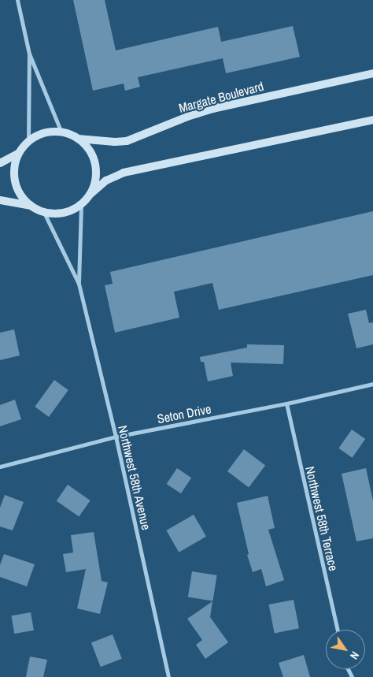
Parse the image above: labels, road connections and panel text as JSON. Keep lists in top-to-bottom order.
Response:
{
  "streets": {
    "street": [
      "Margate Boulevard",
      "Seton Drive",
      "Northwest 58th Avenue",
      "Northwest 58th Terrace"
    ]
  },
  "crossings": [
    ["Margate Boulevard", "Northwest 58th Avenue"],
    ["Seton Drive", "Northwest 58th Avenue"],
    ["Seton Drive", "Northwest 58th Terrace"]
  ],
  "north": "bottom right"
}
